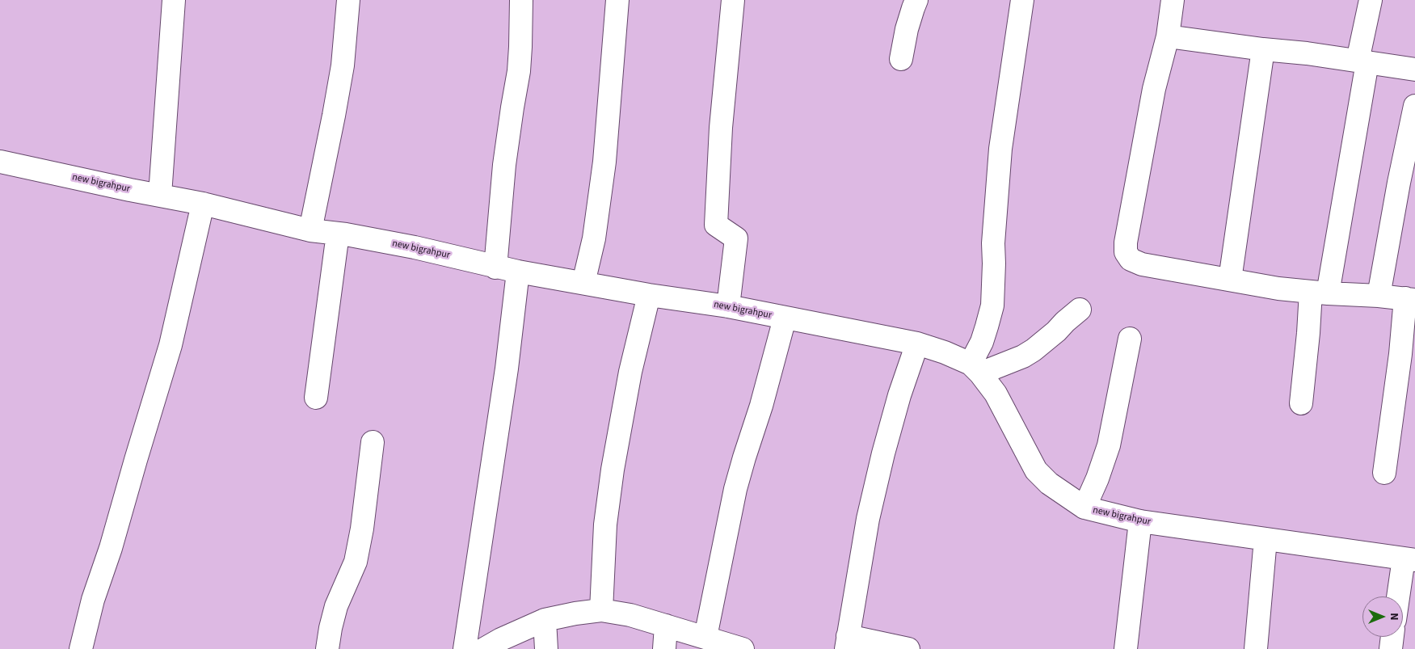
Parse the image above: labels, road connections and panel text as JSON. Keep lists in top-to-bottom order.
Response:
{
  "streets": {
    "street": ["new bigrahpur"]
  },
  "north": "right"
}
